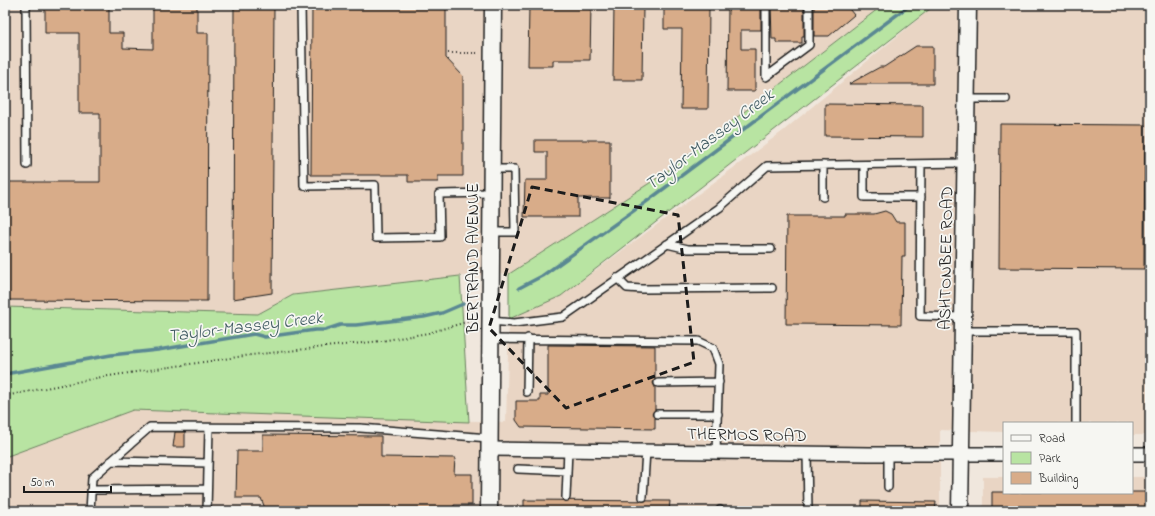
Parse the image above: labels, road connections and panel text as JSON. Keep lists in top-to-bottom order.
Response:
{
  "streets": {
    "street": ["BERTRAND AVENUE", "ASHTONBEE ROAD", "THERMOS ROAD"]
  },
  "crossings": [
    ["BERTRAND AVENUE", "THERMOS ROAD"],
    ["ASHTONBEE ROAD", "THERMOS ROAD"]
  ],
  "water": ["Taylor-Massey Creek"],
  "legend": ["Road", "Park", "Building"],
  "scale_bar": "50 m"
}
